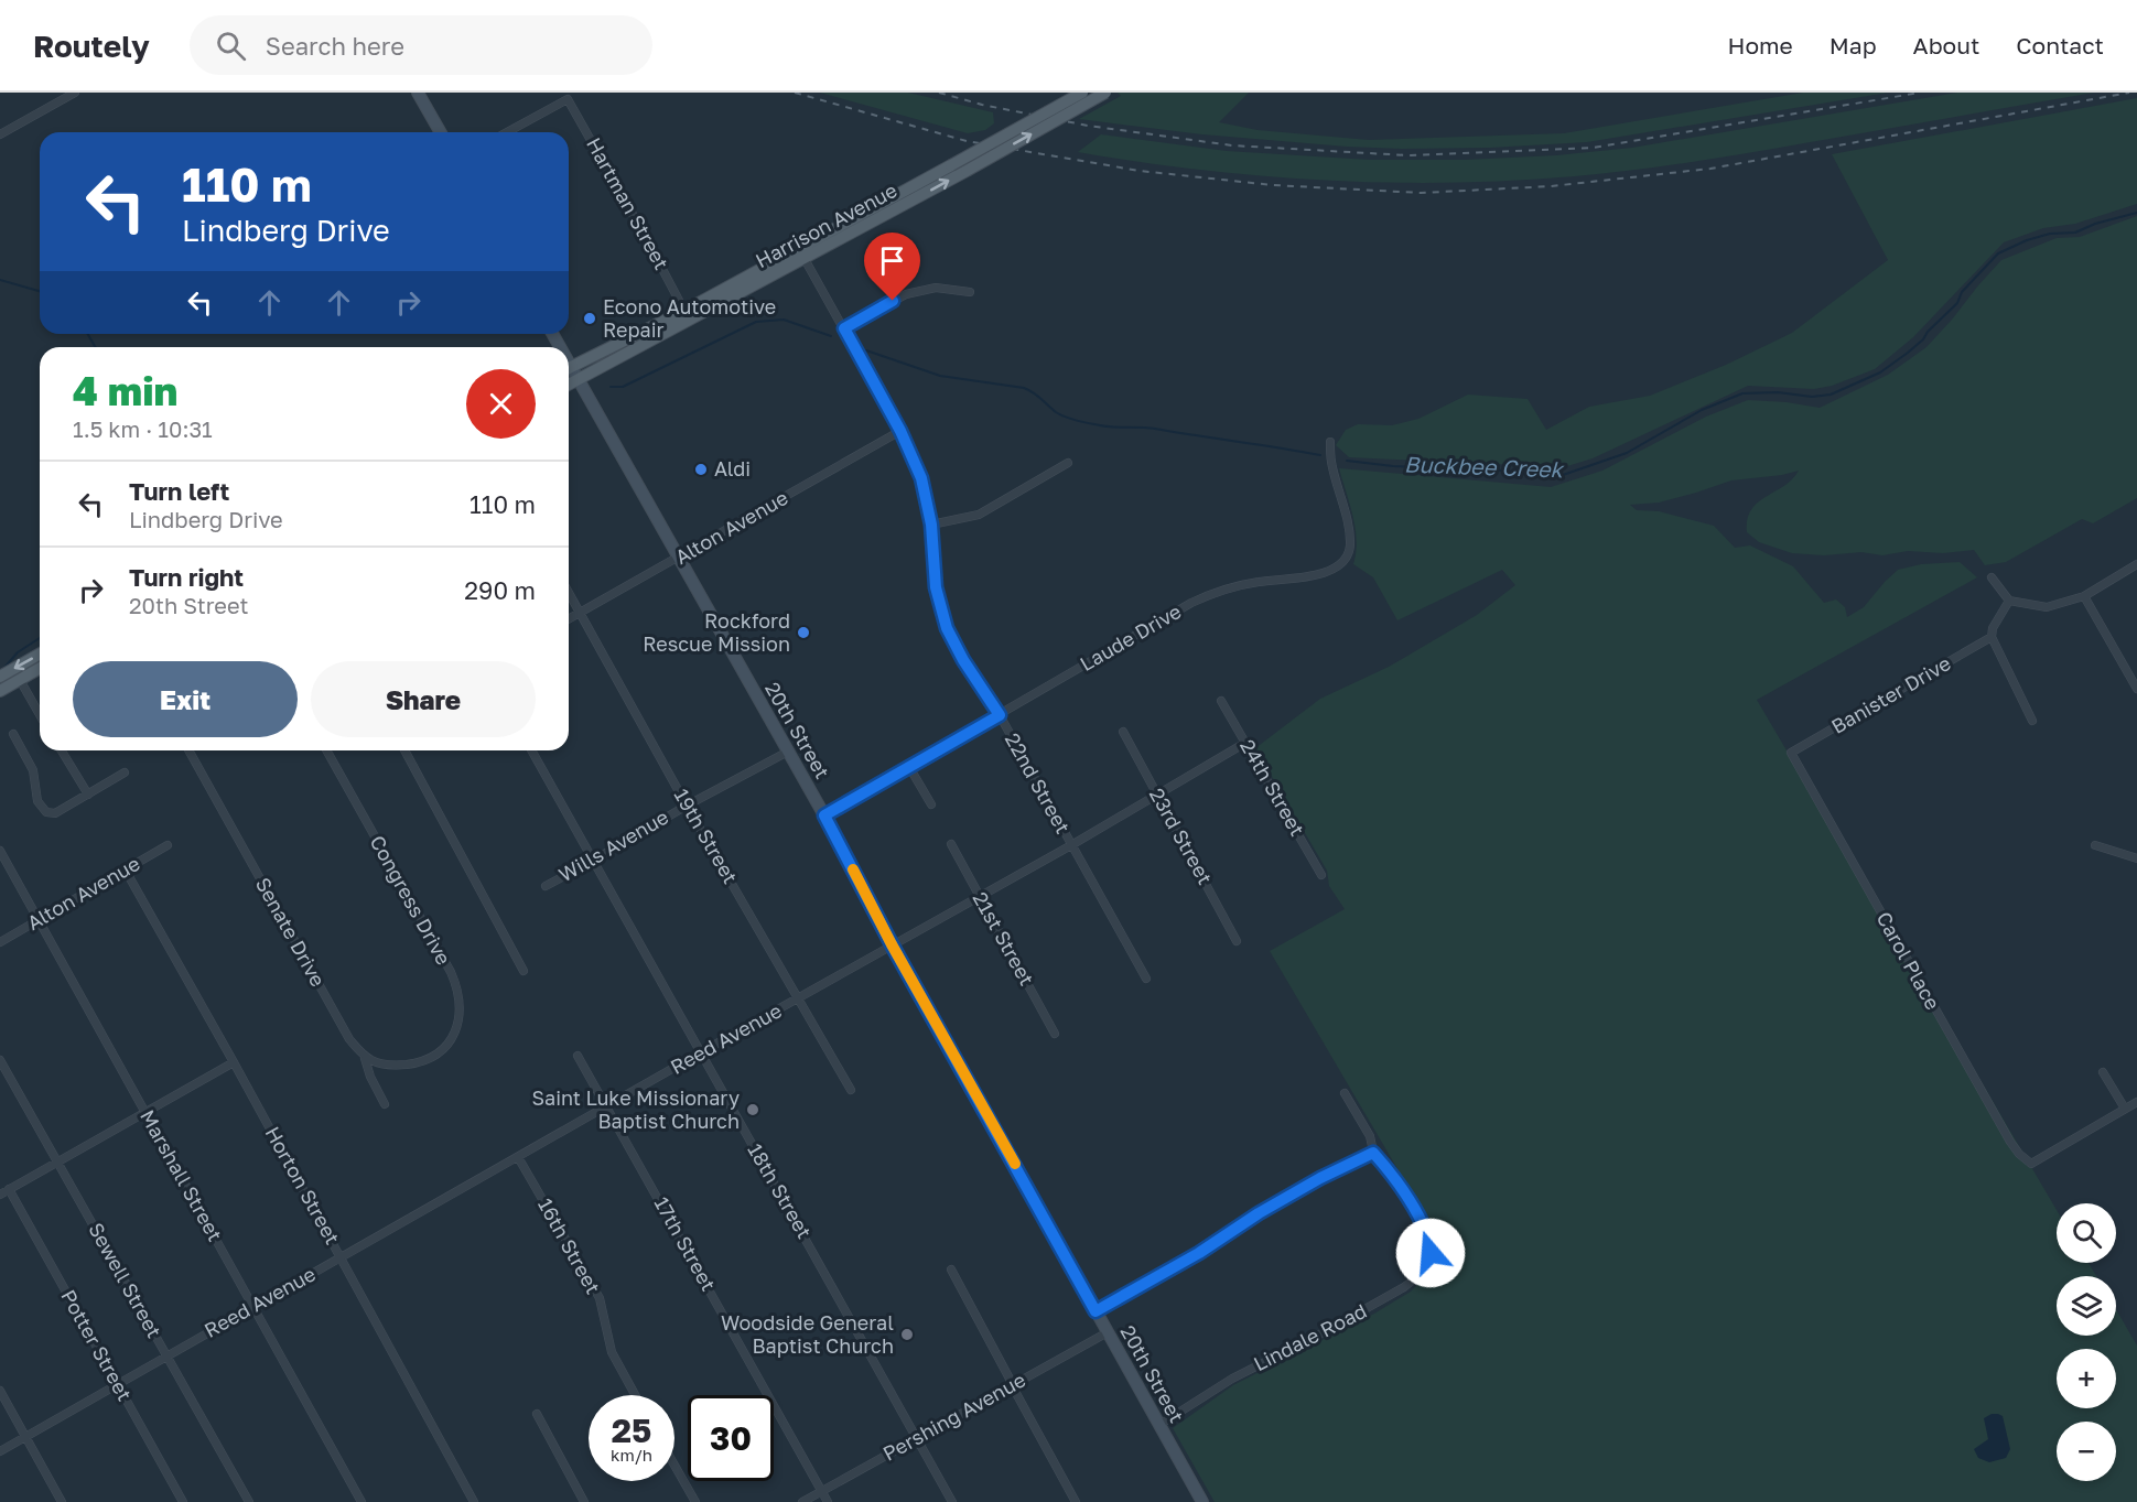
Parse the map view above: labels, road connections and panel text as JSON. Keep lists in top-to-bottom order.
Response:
{
  "streets": {
    "main road": ["Harrison Avenue"],
    "street": [
      "Hartman Street",
      "Alton Avenue",
      "Laude Drive",
      "Banister Drive",
      "20th Street",
      "22nd Street",
      "24th Street",
      "19th Street",
      "23rd Street",
      "Wills Avenue",
      "Congress Drive",
      "Senate Drive",
      "21st Street",
      "Carol Place",
      "Reed Avenue",
      "Marshall Street",
      "Horton Street",
      "18th Street",
      "17th Street",
      "16th Street",
      "Sewell Street",
      "Lindale Road",
      "Potter Street",
      "Pershing Avenue"
    ]
  },
  "crossings": [
    ["Hartman Street", "Harrison Avenue"],
    ["Harrison Avenue", "20th Street"],
    ["Harrison Avenue", "22nd Street"],
    ["Alton Avenue", "20th Street"],
    ["Alton Avenue", "22nd Street"],
    ["Alton Avenue", "19th Street"],
    ["Alton Avenue", "Marshall Street"],
    ["Alton Avenue", "Horton Street"],
    ["Laude Drive", "20th Street"],
    ["Laude Drive", "22nd Street"],
    ["Banister Drive", "Carol Place"],
    ["20th Street", "Wills Avenue"],
    ["20th Street", "Reed Avenue"],
    ["20th Street", "Lindale Road"],
    ["20th Street", "Pershing Avenue"],
    ["22nd Street", "Reed Avenue"],
    ["24th Street", "Reed Avenue"],
    ["19th Street", "Wills Avenue"],
    ["19th Street", "Reed Avenue"],
    ["23rd Street", "Reed Avenue"],
    ["Wills Avenue", "18th Street"],
    ["Congress Drive", "Senate Drive"],
    ["21st Street", "Reed Avenue"],
    ["Reed Avenue", "Marshall Street"],
    ["Reed Avenue", "Horton Street"],
    ["Reed Avenue", "18th Street"],
    ["Reed Avenue", "17th Street"],
    ["Reed Avenue", "16th Street"],
    ["Reed Avenue", "Sewell Street"],
    ["Reed Avenue", "Potter Street"],
    ["18th Street", "Pershing Avenue"],
    ["17th Street", "Pershing Avenue"]
  ],
  "water": ["Buckbee Creek"],
  "places": [
    "Econo Automotive Repair",
    "Aldi",
    "Rockford Rescue Mission",
    "Saint Luke Missionary Baptist Church",
    "Woodside General Baptist Church"
  ],
  "page": {
    "header": "Routely",
    "search": "Search here",
    "nav": [
      "Home",
      "Map",
      "About",
      "Contact"
    ],
    "turn": ["110 m", "Lindberg Drive"],
    "heading": ["4 min", "1.5 km · 10:31"],
    "list": [
      {
        "name": "Turn left",
        "note": "Lindberg Drive",
        "value": "110 m"
      },
      {
        "name": "Turn right",
        "note": "20th Street",
        "value": "290 m"
      }
    ],
    "buttons": ["Exit", "Share"],
    "map_buttons": ["+", "−"],
    "speed": "25 km/h",
    "limit": "30"
  }
}
